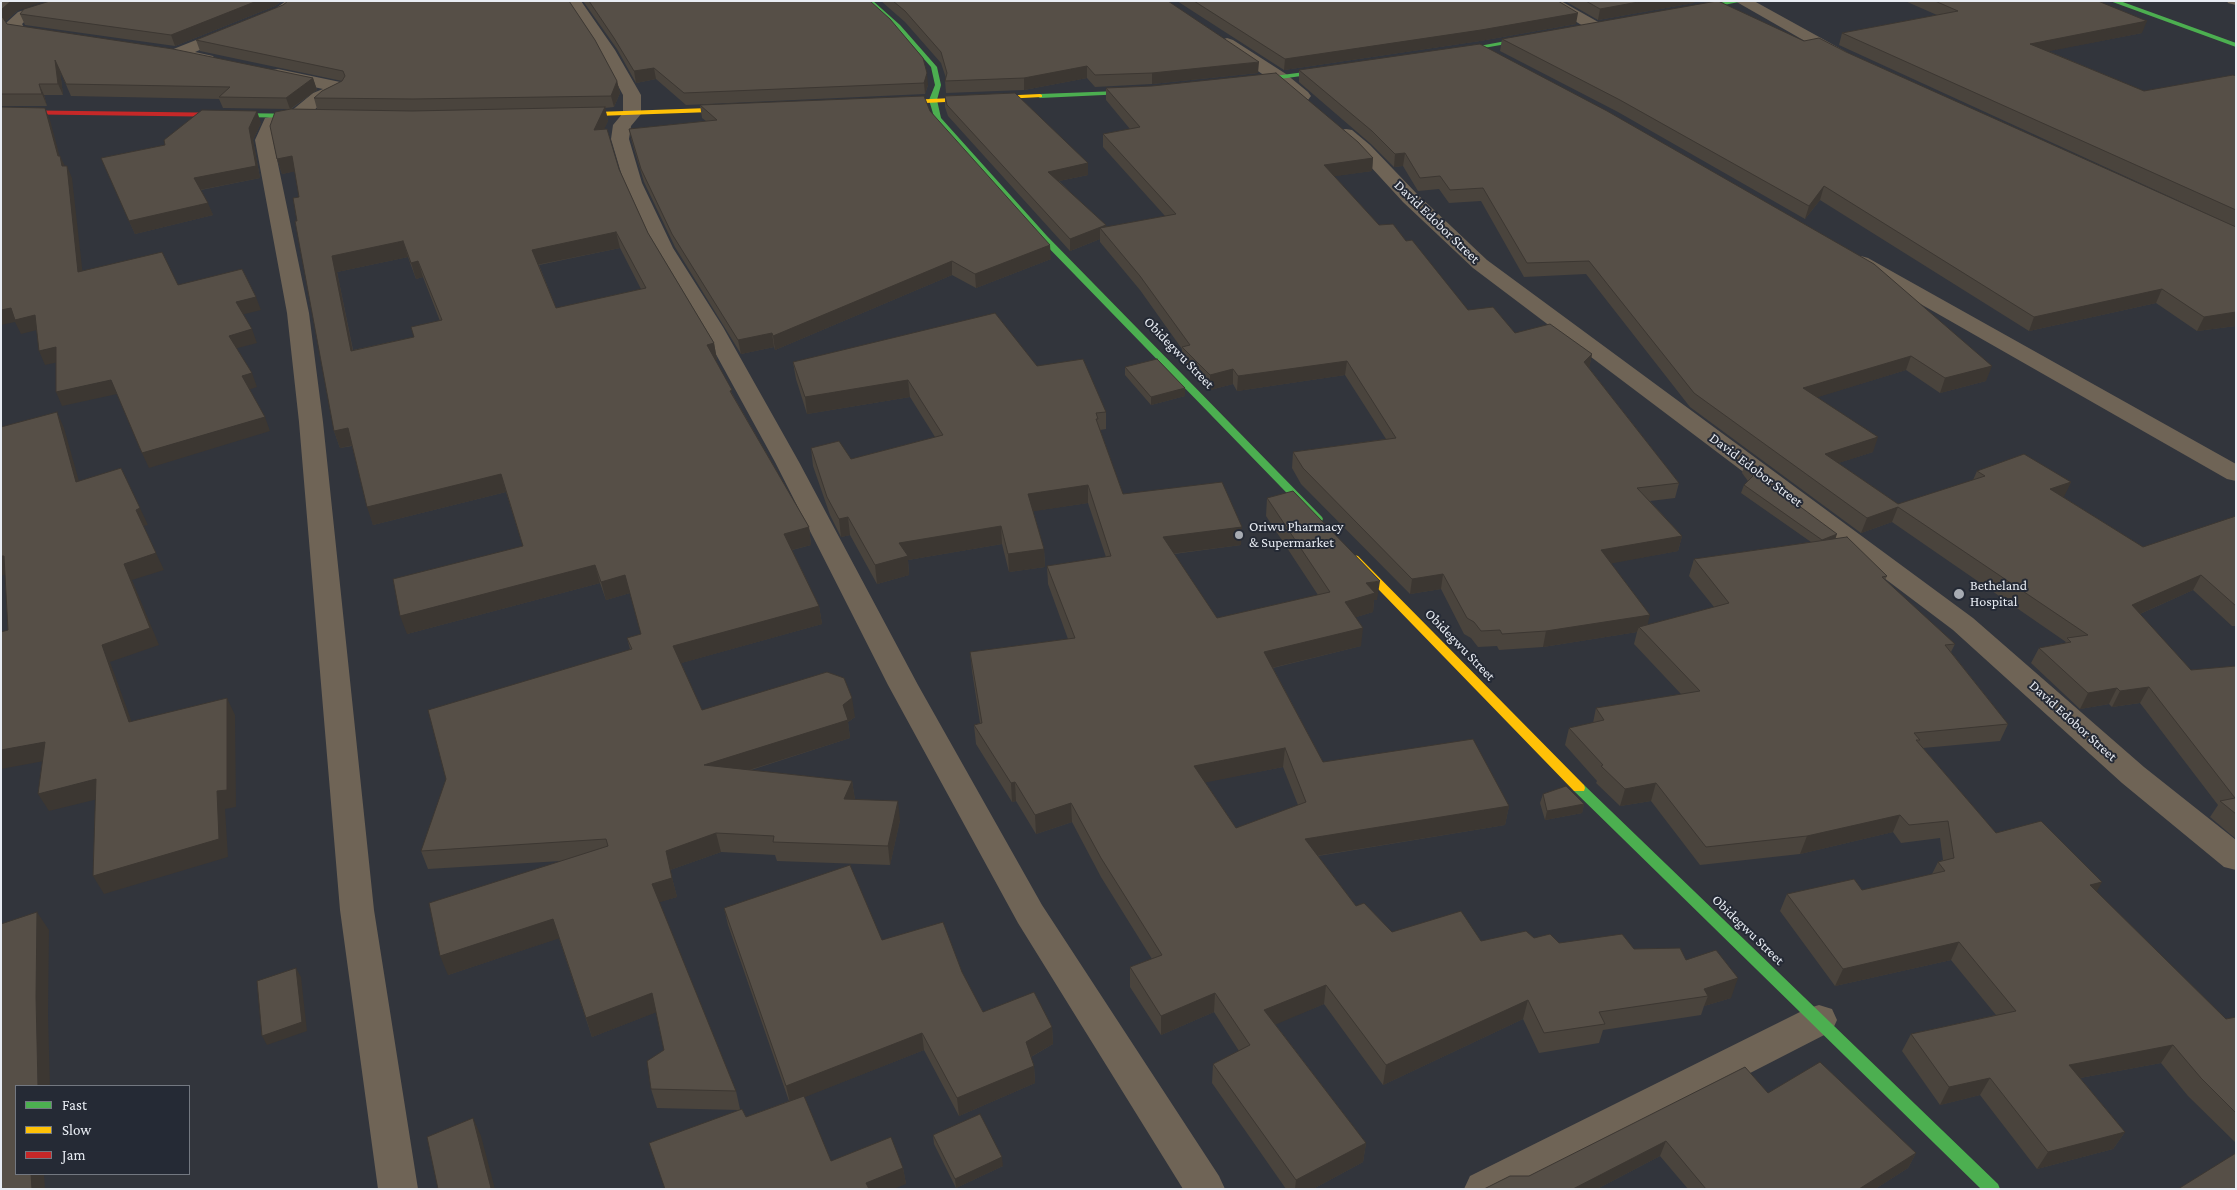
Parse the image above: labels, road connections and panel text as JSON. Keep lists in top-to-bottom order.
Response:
{
  "streets": {
    "street": ["David Edobor Street", "Obidegwu Street"]
  },
  "places": ["Oriwu Pharmacy & Supermarket", "Betheland Hospital"],
  "legend": ["Fast", "Slow", "Jam"]
}
